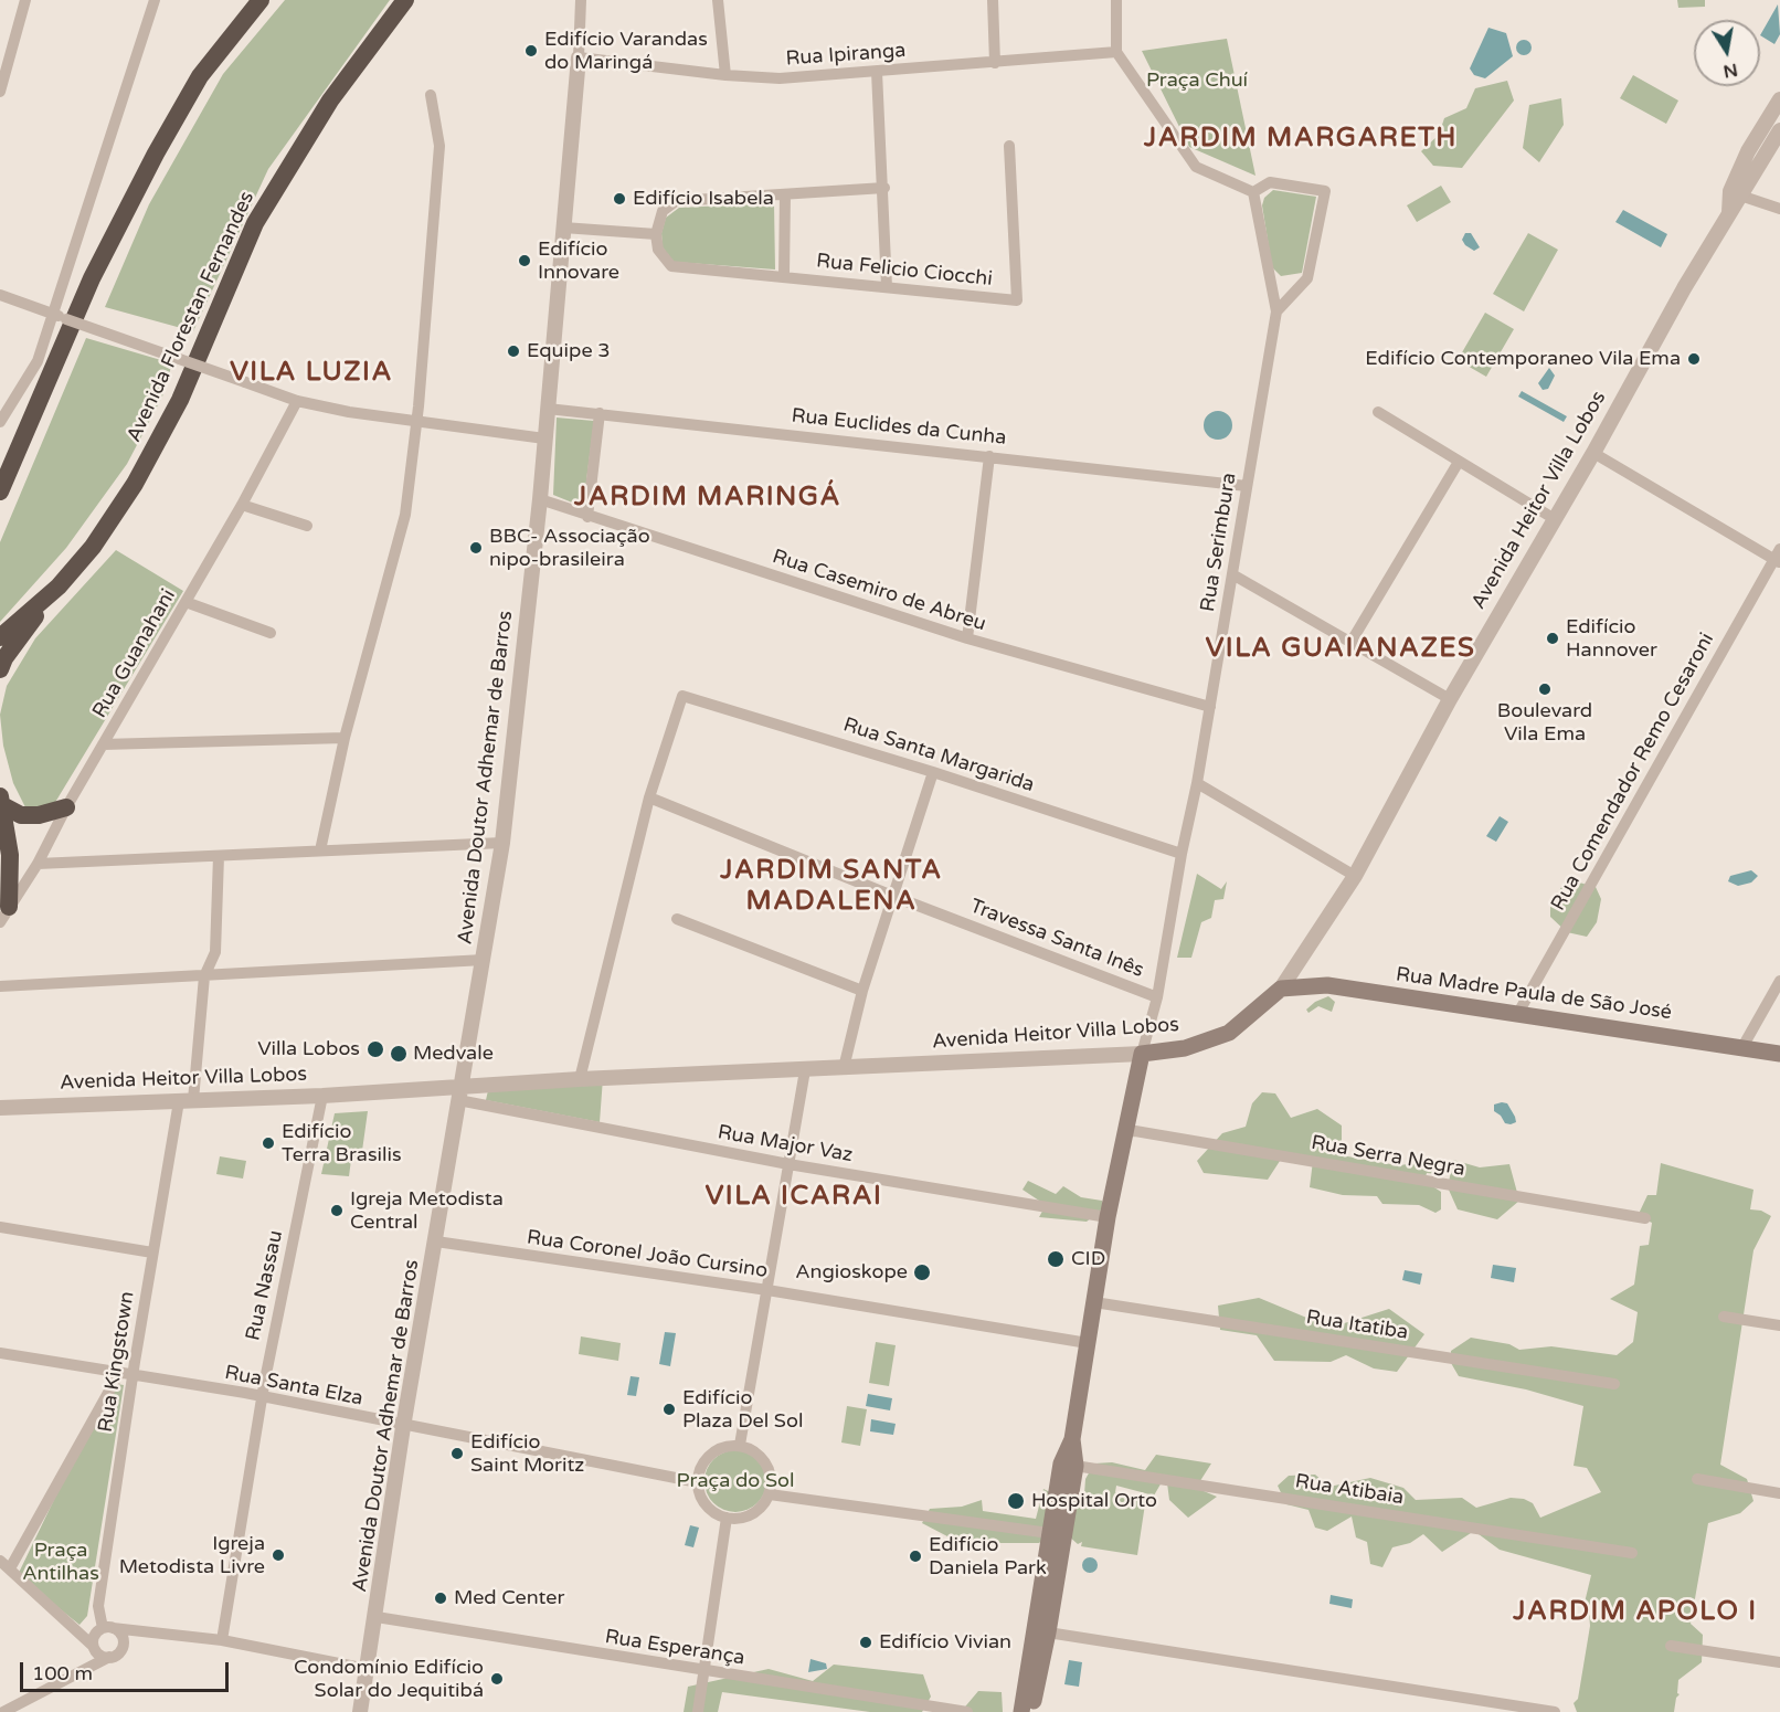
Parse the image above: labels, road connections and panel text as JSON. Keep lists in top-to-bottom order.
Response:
{
  "streets": {
    "highway": ["Avenida Florestan Fernandes"],
    "main road": ["Avenida Heitor Villa Lobos", "Rua Madre Paula de São José"],
    "street": [
      "Rua Ipiranga",
      "Rua Felicio Ciocchi",
      "Rua Euclides da Cunha",
      "Rua Serimbura",
      "Rua Casemiro de Abreu",
      "Rua Guanahani",
      "Rua Santa Margarida",
      "Rua Comendador Remo Cesaroni",
      "Avenida Doutor Adhemar de Barros",
      "Travessa Santa Inês",
      "Rua Major Vaz",
      "Rua Serra Negra",
      "Rua Coronel João Cursino",
      "Rua Nassau",
      "Rua Itatiba",
      "Rua Kingstown",
      "Rua Santa Elza",
      "Rua Atibaia",
      "Rua Esperança"
    ]
  },
  "crossings": [
    ["Rua Ipiranga", "Avenida Doutor Adhemar de Barros"],
    ["Rua Euclides da Cunha", "Rua Serimbura"],
    ["Rua Euclides da Cunha", "Avenida Doutor Adhemar de Barros"],
    ["Avenida Heitor Villa Lobos", "Rua Serimbura"],
    ["Avenida Heitor Villa Lobos", "Avenida Doutor Adhemar de Barros"],
    ["Avenida Heitor Villa Lobos", "Rua Madre Paula de São José"],
    ["Avenida Heitor Villa Lobos", "Rua Major Vaz"],
    ["Avenida Heitor Villa Lobos", "Rua Nassau"],
    ["Avenida Heitor Villa Lobos", "Rua Kingstown"],
    ["Rua Serimbura", "Rua Casemiro de Abreu"],
    ["Rua Serimbura", "Rua Santa Margarida"],
    ["Rua Serimbura", "Travessa Santa Inês"],
    ["Rua Casemiro de Abreu", "Avenida Doutor Adhemar de Barros"],
    ["Rua Santa Margarida", "Travessa Santa Inês"],
    ["Rua Comendador Remo Cesaroni", "Rua Madre Paula de São José"],
    ["Avenida Doutor Adhemar de Barros", "Rua Major Vaz"],
    ["Avenida Doutor Adhemar de Barros", "Rua Coronel João Cursino"],
    ["Avenida Doutor Adhemar de Barros", "Rua Santa Elza"],
    ["Avenida Doutor Adhemar de Barros", "Rua Esperança"],
    ["Rua Nassau", "Rua Santa Elza"],
    ["Rua Kingstown", "Rua Santa Elza"]
  ],
  "districts": [
    "JARDIM MARGARETH",
    "VILA LUZIA",
    "JARDIM MARINGÁ",
    "VILA GUAIANAZES",
    "JARDIM SANTA MADALENA",
    "VILA ICARAI",
    "JARDIM APOLO I"
  ],
  "parks": ["Praça Chuí", "Praça do Sol", "Praça Antilhas"],
  "places": [
    "Edifício Varandas do Maringá",
    "Edifício Isabela",
    "Edifício Innovare",
    "Equipe 3",
    "Edifício Contemporaneo Vila Ema",
    "BBC- Associação nipo-brasileira",
    "Edifício Hannover",
    "Boulevard Vila Ema",
    "Villa Lobos",
    "Medvale",
    "Edifício Terra Brasilis",
    "Igreja Metodista Central",
    "CID",
    "Angioskope",
    "Edifício Plaza Del Sol",
    "Edifício Saint Moritz",
    "Hospital Orto",
    "Igreja Metodista Livre",
    "Edifício Daniela Park",
    "Med Center",
    "Edifício Vivian",
    "Condomínio Edifício Solar do Jequitibá"
  ],
  "scale_bar": "100 m",
  "north": "bottom"
}
